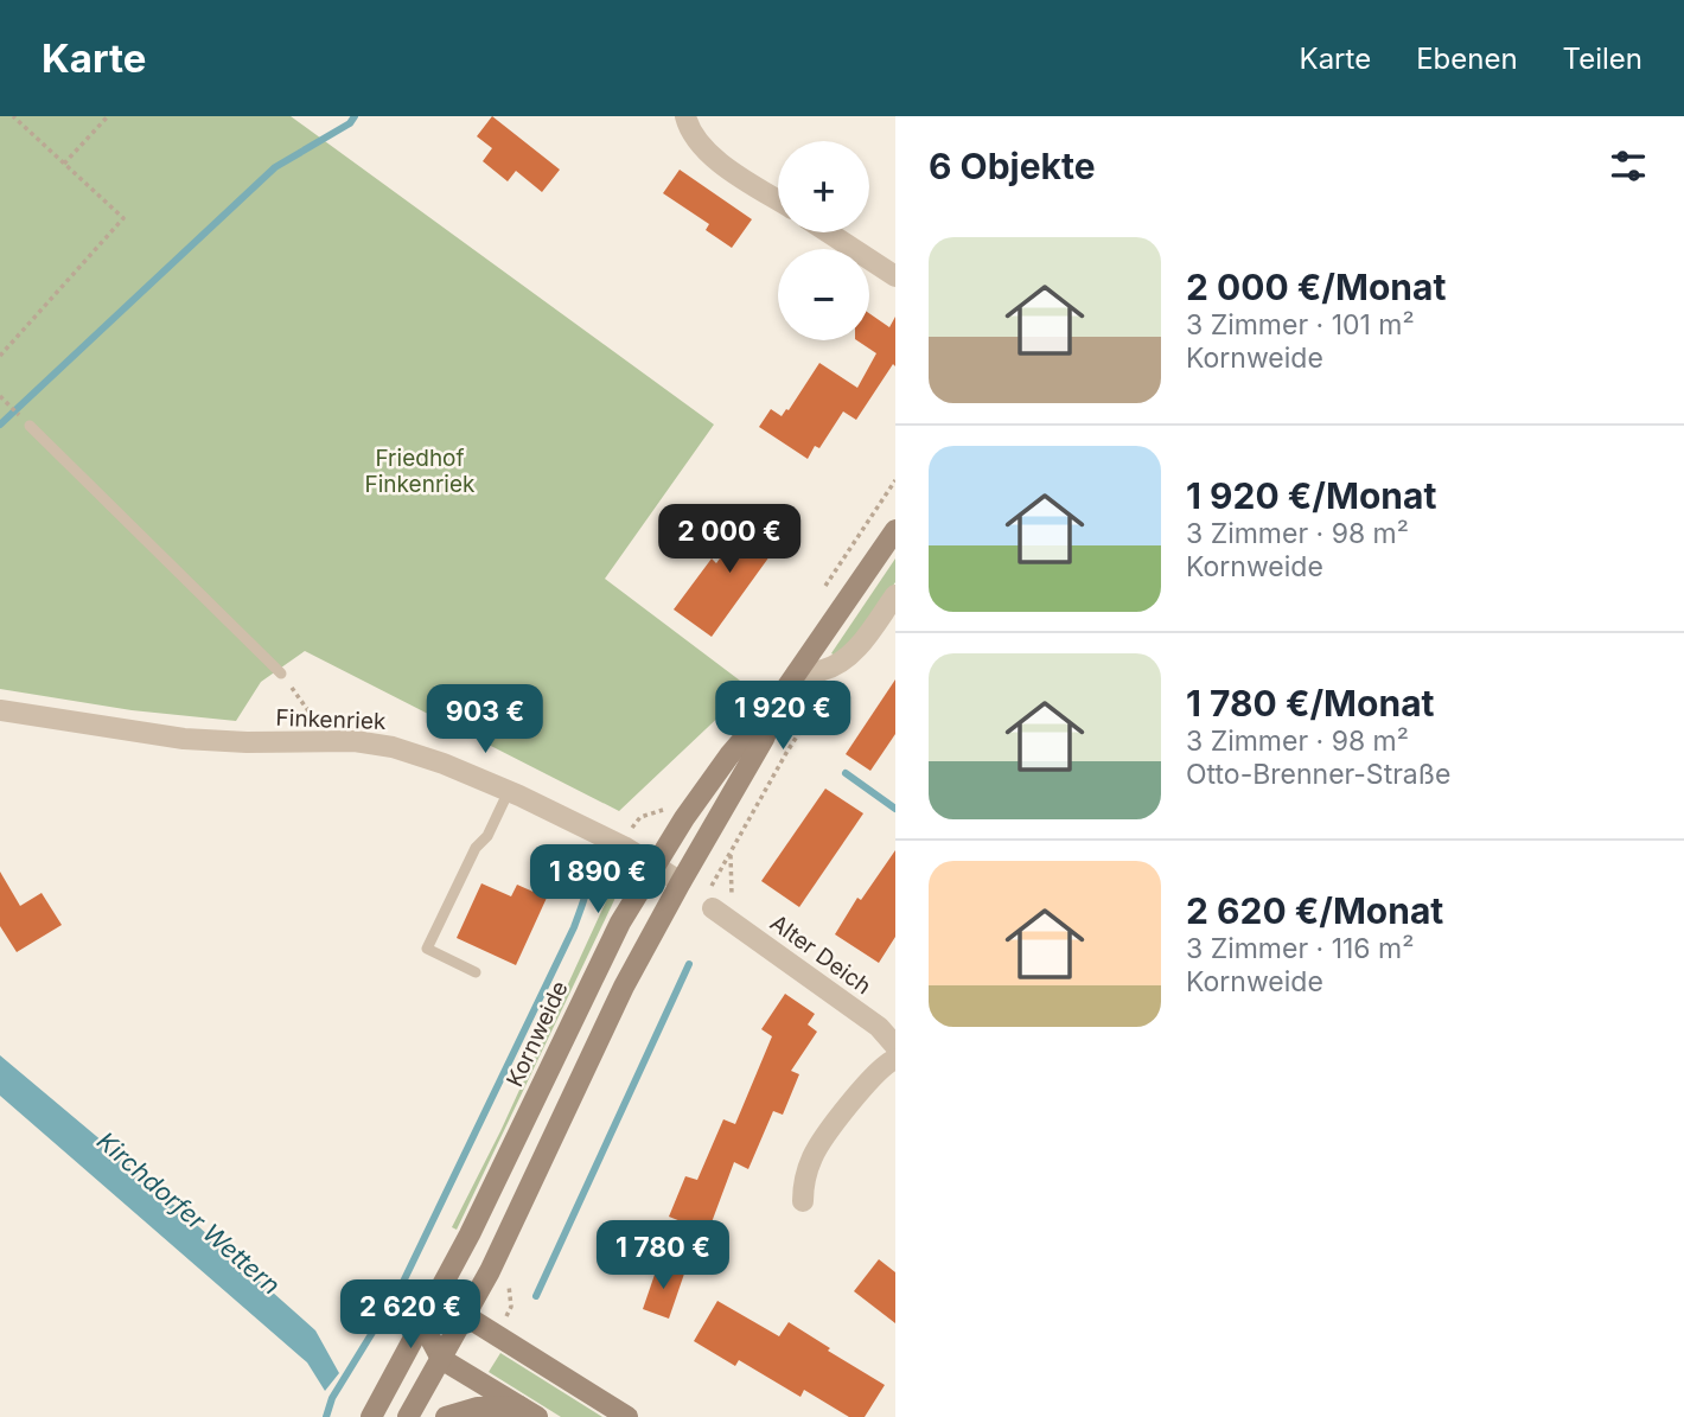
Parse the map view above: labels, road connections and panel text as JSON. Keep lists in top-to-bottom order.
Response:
{
  "streets": {
    "main road": ["Kornweide"],
    "street": ["Finkenriek", "Alter Deich"]
  },
  "crossings": [
    ["Finkenriek", "Kornweide"]
  ],
  "water": ["Kirchdorfer Wettern"],
  "parks": ["Friedhof Finkenriek"],
  "page": {
    "header": "Karte",
    "nav": ["Karte", "Ebenen", "Teilen"],
    "heading": "6 Objekte",
    "map_buttons": ["+", "−"],
    "list": [
      {
        "name": "2 000 €/Monat",
        "note": "3 Zimmer · 101 m² · Kornweide"
      },
      {
        "name": "1 920 €/Monat",
        "note": "3 Zimmer · 98 m² · Kornweide"
      },
      {
        "name": "1 780 €/Monat",
        "note": "3 Zimmer · 98 m² · Otto-Brenner-Straße"
      },
      {
        "name": "2 620 €/Monat",
        "note": "3 Zimmer · 116 m² · Kornweide"
      }
    ],
    "price": [
      "2 000 €",
      "1 920 €",
      "903 €",
      "1 890 €",
      "1 780 €",
      "2 620 €"
    ]
  }
}
